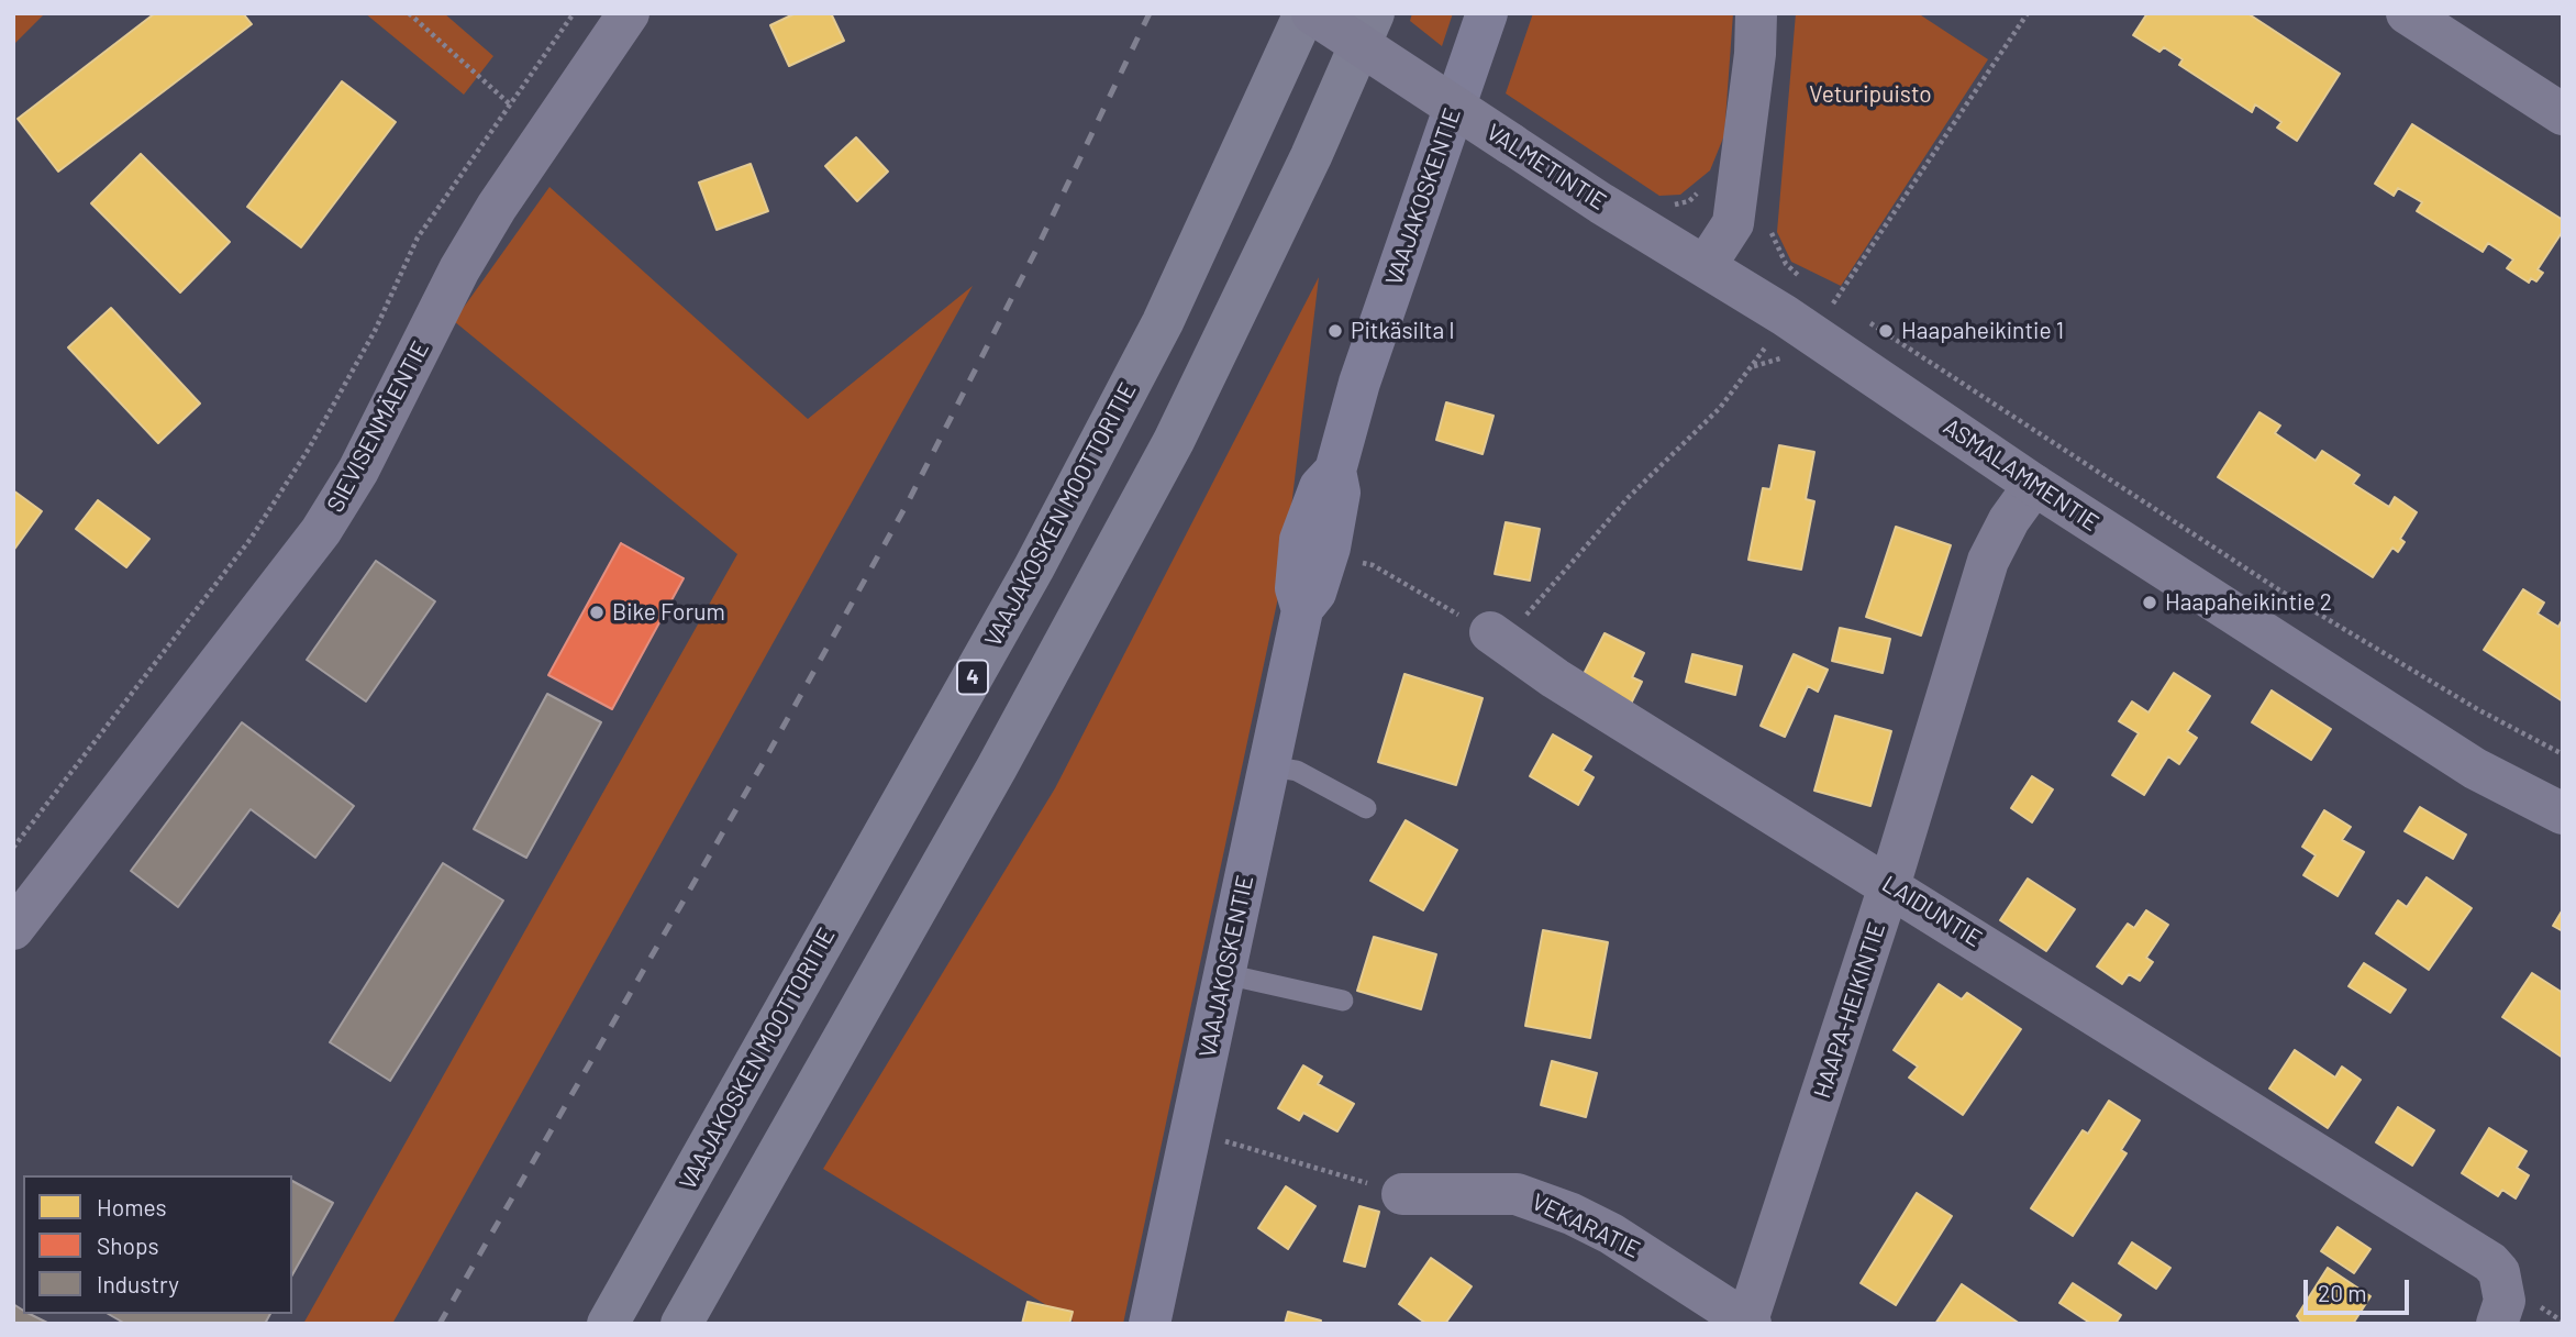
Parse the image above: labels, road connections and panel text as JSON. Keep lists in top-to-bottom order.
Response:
{
  "streets": {
    "highway": ["VAAJAKOSKEN MOOTTORITIE", "4"],
    "main road": ["VAAJAKOSKENTIE"],
    "street": [
      "VALMETINTIE",
      "SIEVISENMÄENTIE",
      "ASMALAMMENTIE",
      "LAIDUNTIE",
      "HAAPA-HEIKINTIE",
      "VEKARATIE"
    ]
  },
  "crossings": [
    ["VALMETINTIE", "ASMALAMMENTIE"],
    ["ASMALAMMENTIE", "HAAPA-HEIKINTIE"],
    ["LAIDUNTIE", "HAAPA-HEIKINTIE"],
    ["HAAPA-HEIKINTIE", "VEKARATIE"]
  ],
  "parks": ["Veturipuisto"],
  "places": [
    "Pitkäsilta I",
    "Haapaheikintie 1",
    "Haapaheikintie 2",
    "Bike Forum"
  ],
  "legend": ["Homes", "Shops", "Industry"],
  "scale_bar": "20 m"
}
